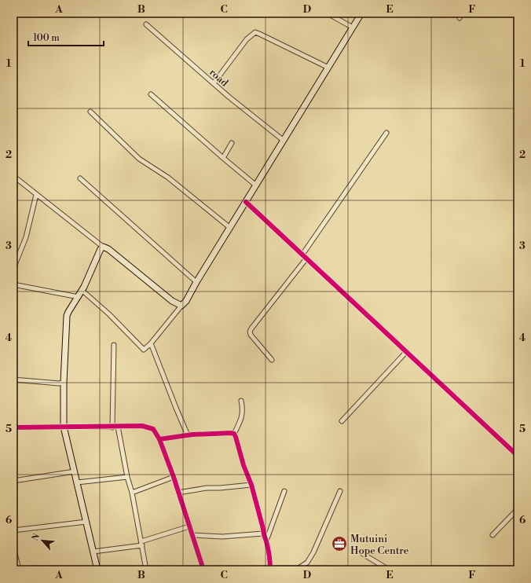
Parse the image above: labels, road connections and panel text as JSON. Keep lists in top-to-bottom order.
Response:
{
  "streets": {
    "street": ["road"]
  },
  "places": {
    "office": ["Mutuini Hope Centre"]
  },
  "scale_bar": "100 m",
  "north": "top left",
  "grid": {
    "columns": [
      "A",
      "B",
      "C",
      "D",
      "E",
      "F"
    ],
    "rows": [
      "1",
      "2",
      "3",
      "4",
      "5",
      "6"
    ]
  }
}
